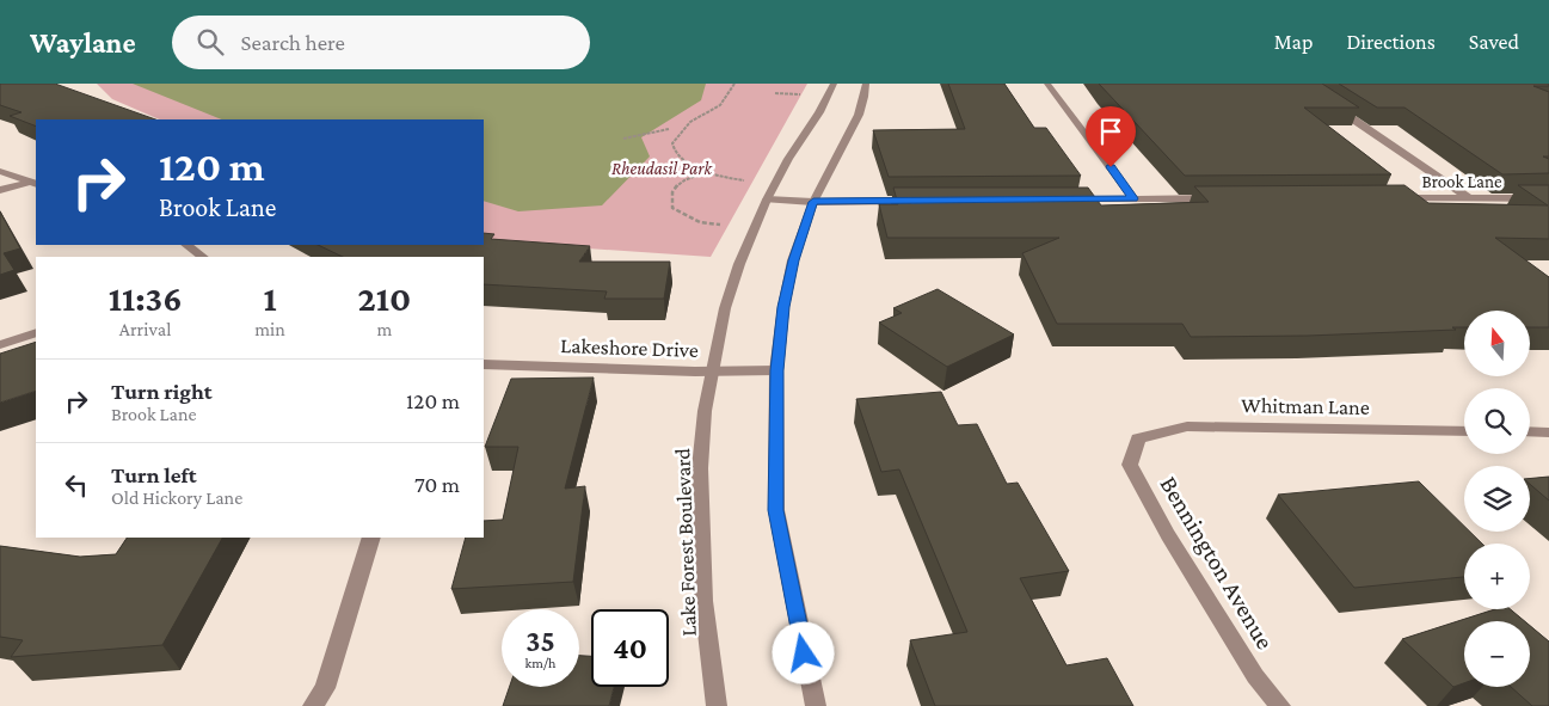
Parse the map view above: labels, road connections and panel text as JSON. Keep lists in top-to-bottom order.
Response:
{
  "streets": {
    "street": [
      "Brook Lane",
      "Lakeshore Drive",
      "Whitman Lane",
      "Lake Forest Boulevard",
      "Bennington Avenue"
    ]
  },
  "crossings": [
    ["Lakeshore Drive", "Lake Forest Boulevard"],
    ["Whitman Lane", "Bennington Avenue"]
  ],
  "parks": ["Rheudasil Park"],
  "north": "top",
  "page": {
    "header": "Waylane",
    "search": "Search here",
    "nav": ["Map", "Directions", "Saved"],
    "turn": ["120 m", "Brook Lane"],
    "eta": [
      "11:36",
      "Arrival",
      "1",
      "min",
      "210",
      "m"
    ],
    "map_buttons": ["+", "−"],
    "list": [
      {
        "name": "Turn right",
        "note": "Brook Lane",
        "value": "120 m"
      },
      {
        "name": "Turn left",
        "note": "Old Hickory Lane",
        "value": "70 m"
      }
    ],
    "speed": "35 km/h",
    "limit": "40"
  }
}
